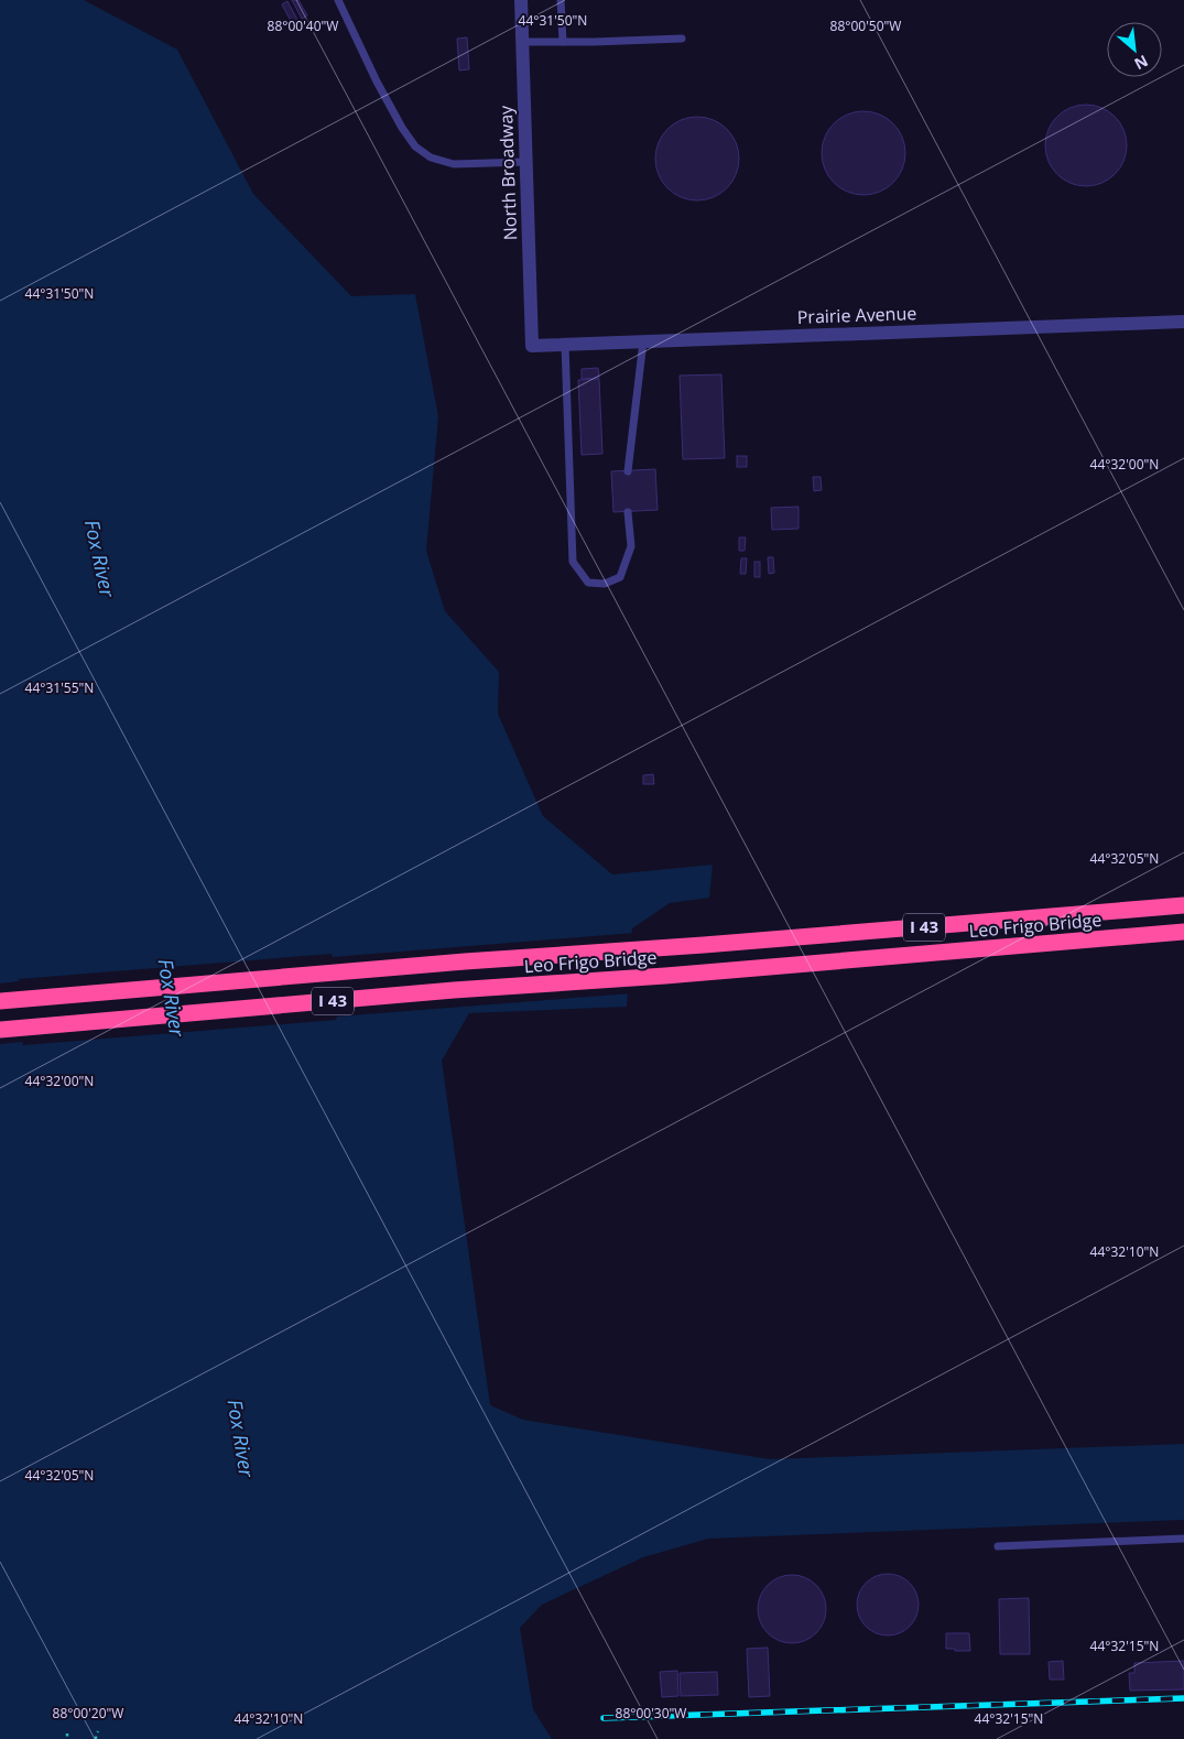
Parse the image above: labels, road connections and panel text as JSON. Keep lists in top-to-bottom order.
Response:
{
  "streets": {
    "highway": ["Leo Frigo Bridge", "I 43"],
    "street": ["North Broadway", "Prairie Avenue"]
  },
  "crossings": [
    ["North Broadway", "Prairie Avenue"]
  ],
  "water": ["Fox River"],
  "north": "bottom right",
  "coordinates": [
    "44°31'50\"N",
    "88°00'40\"W",
    "88°00'50\"W",
    "44°32'00\"N",
    "44°31'55\"N",
    "44°32'05\"N",
    "44°32'10\"N",
    "44°32'15\"N",
    "88°00'20\"W",
    "88°00'30\"W"
  ]
}
